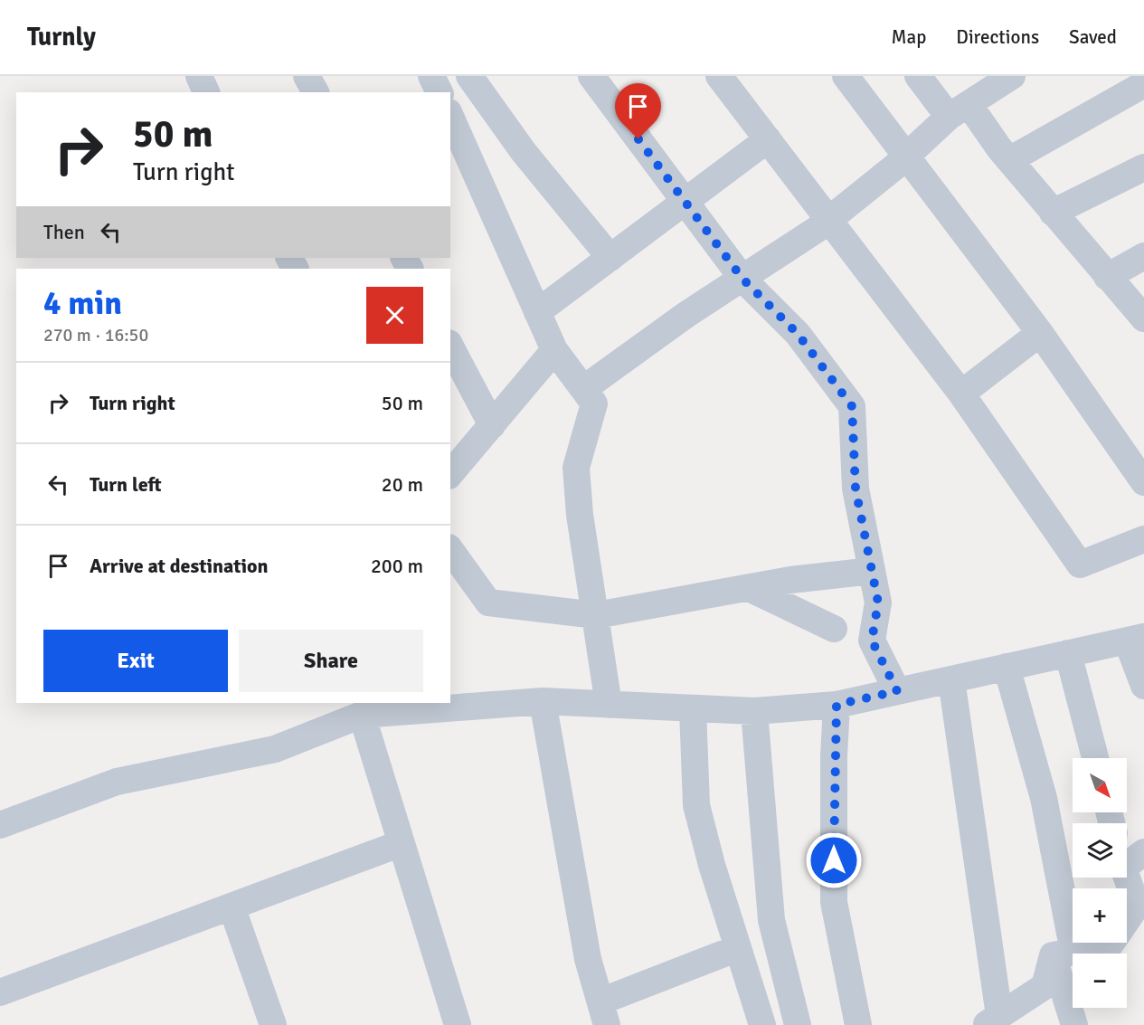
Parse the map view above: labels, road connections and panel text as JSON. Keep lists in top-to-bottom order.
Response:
{
  "north": "bottom right",
  "page": {
    "header": "Turnly",
    "nav": ["Map", "Directions", "Saved"],
    "turn": ["50 m", "Turn right"],
    "then": "Then",
    "heading": ["4 min", "270 m · 16:50"],
    "list": [
      {
        "name": "Turn right",
        "value": "50 m"
      },
      {
        "name": "Turn left",
        "value": "20 m"
      },
      {
        "name": "Arrive at destination",
        "value": "200 m"
      }
    ],
    "buttons": ["Exit", "Share"],
    "map_buttons": ["+", "−"]
  }
}
